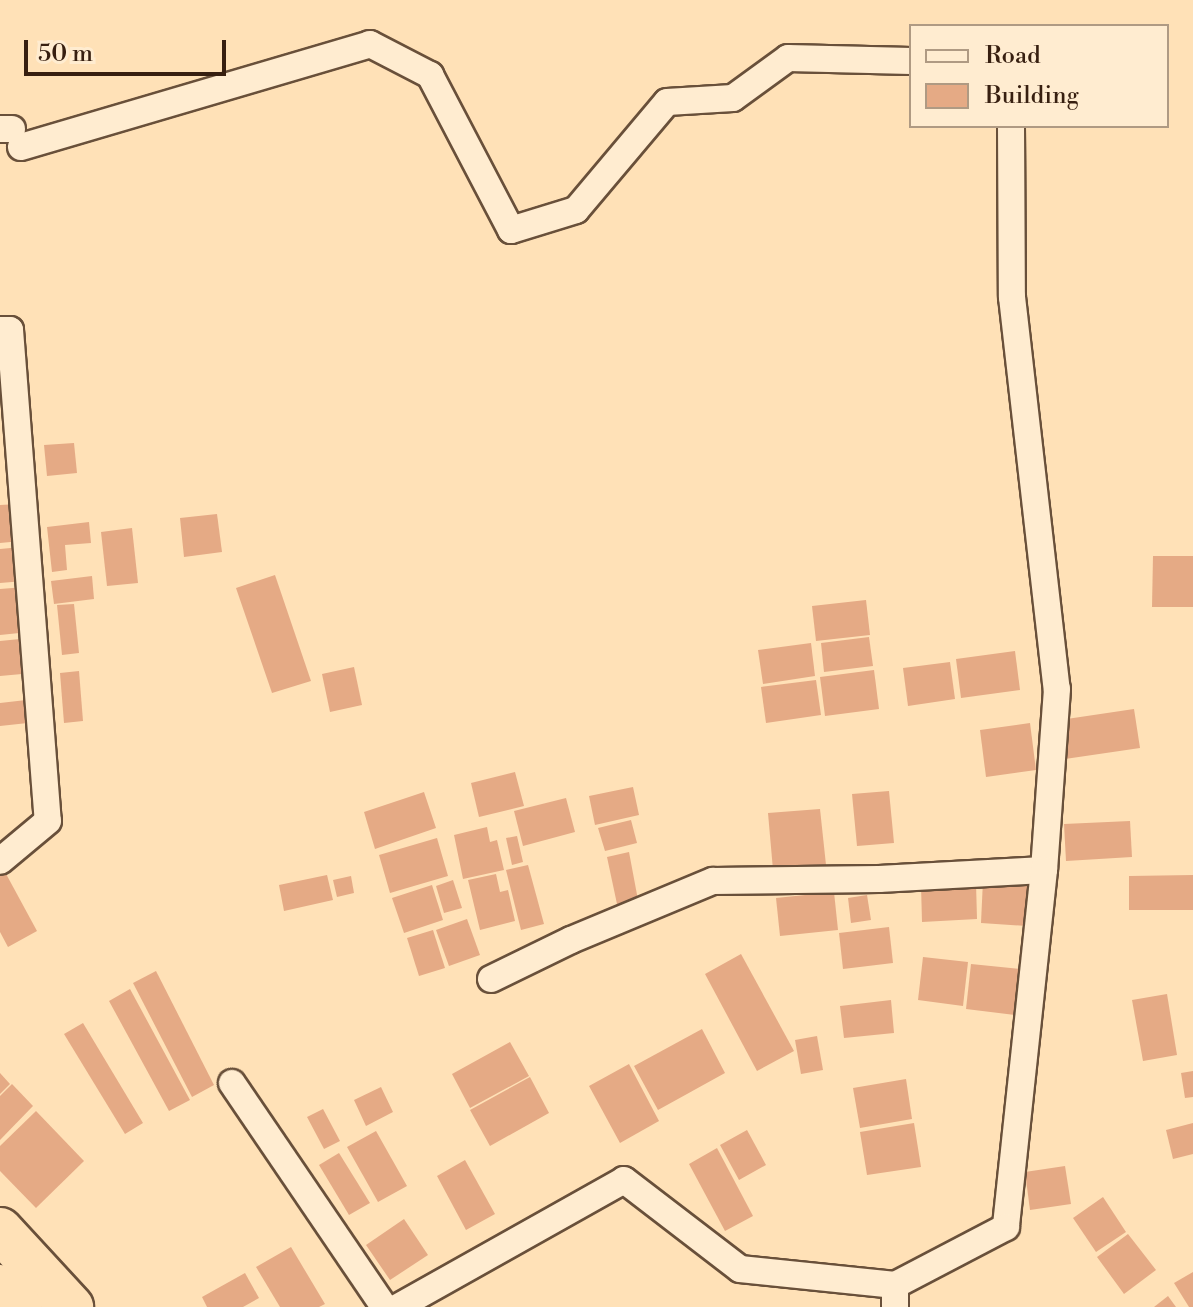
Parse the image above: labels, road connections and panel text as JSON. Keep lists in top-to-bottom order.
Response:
{
  "legend": ["Road", "Building"],
  "scale_bar": "50 m"
}
